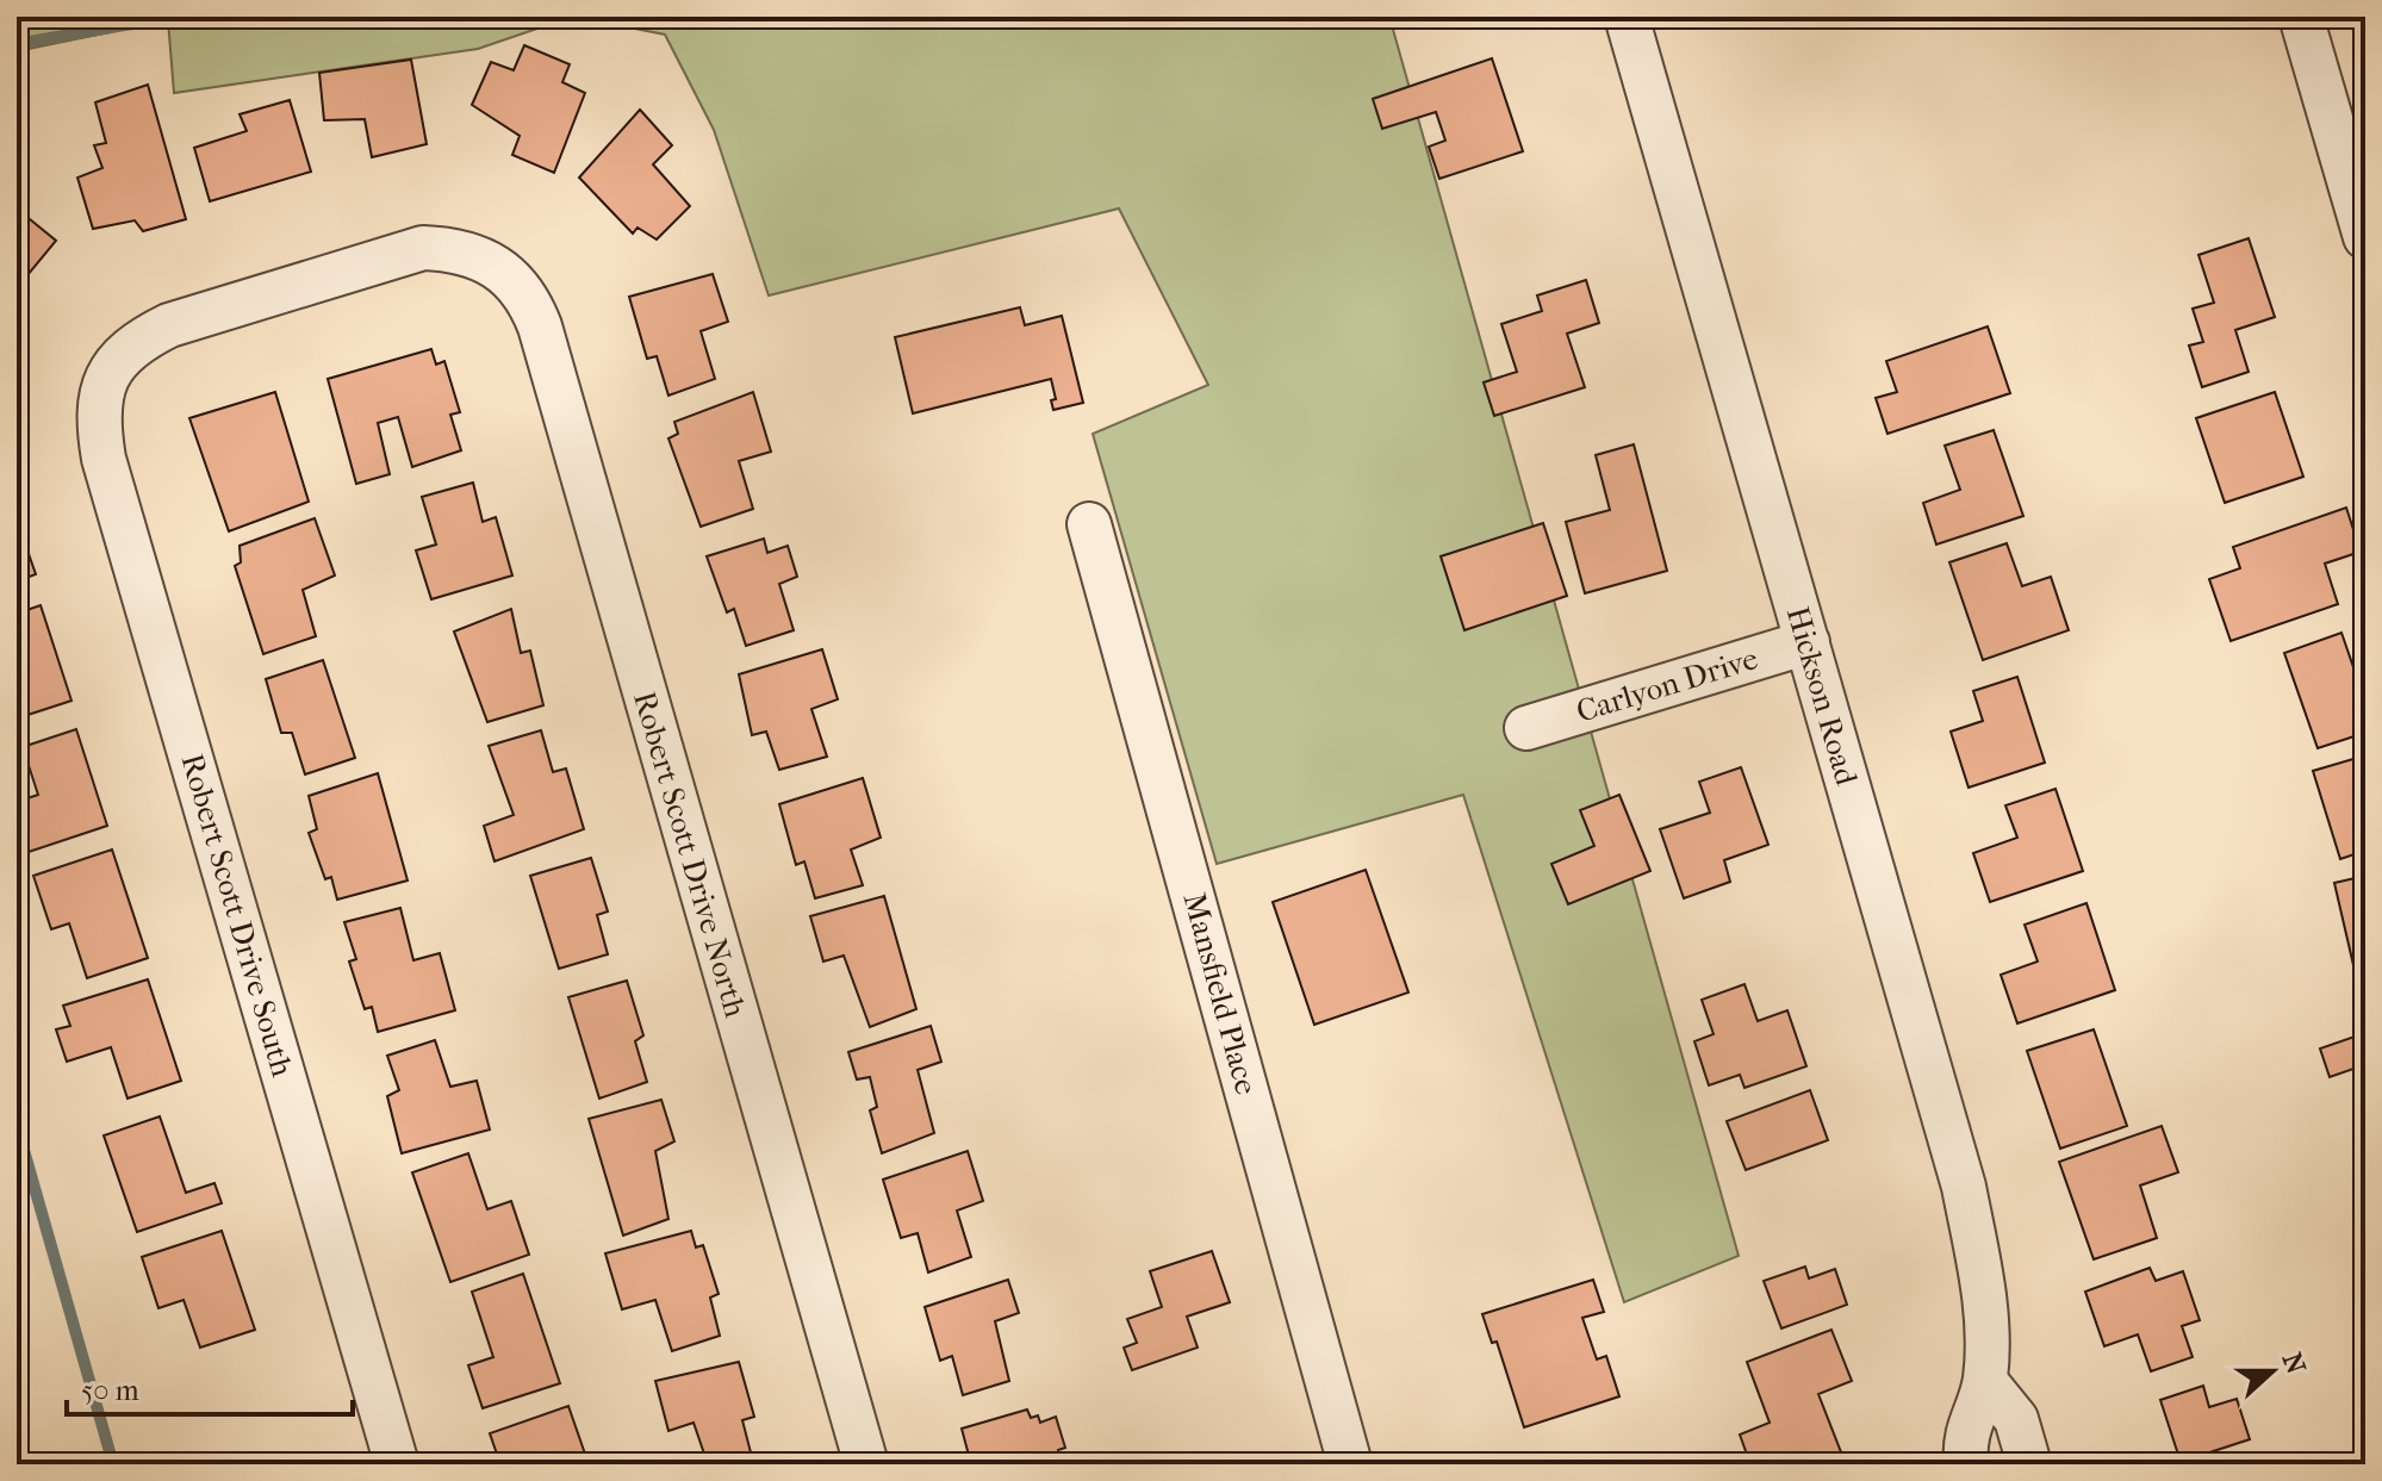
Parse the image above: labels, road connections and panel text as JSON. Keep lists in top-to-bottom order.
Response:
{
  "streets": {
    "street": [
      "Carlyon Drive",
      "Hickson Road",
      "Robert Scott Drive North",
      "Robert Scott Drive South",
      "Mansfield Place"
    ]
  },
  "crossings": [
    ["Carlyon Drive", "Hickson Road"],
    ["Robert Scott Drive North", "Robert Scott Drive South"]
  ],
  "scale_bar": "50 m",
  "north": "right"
}
